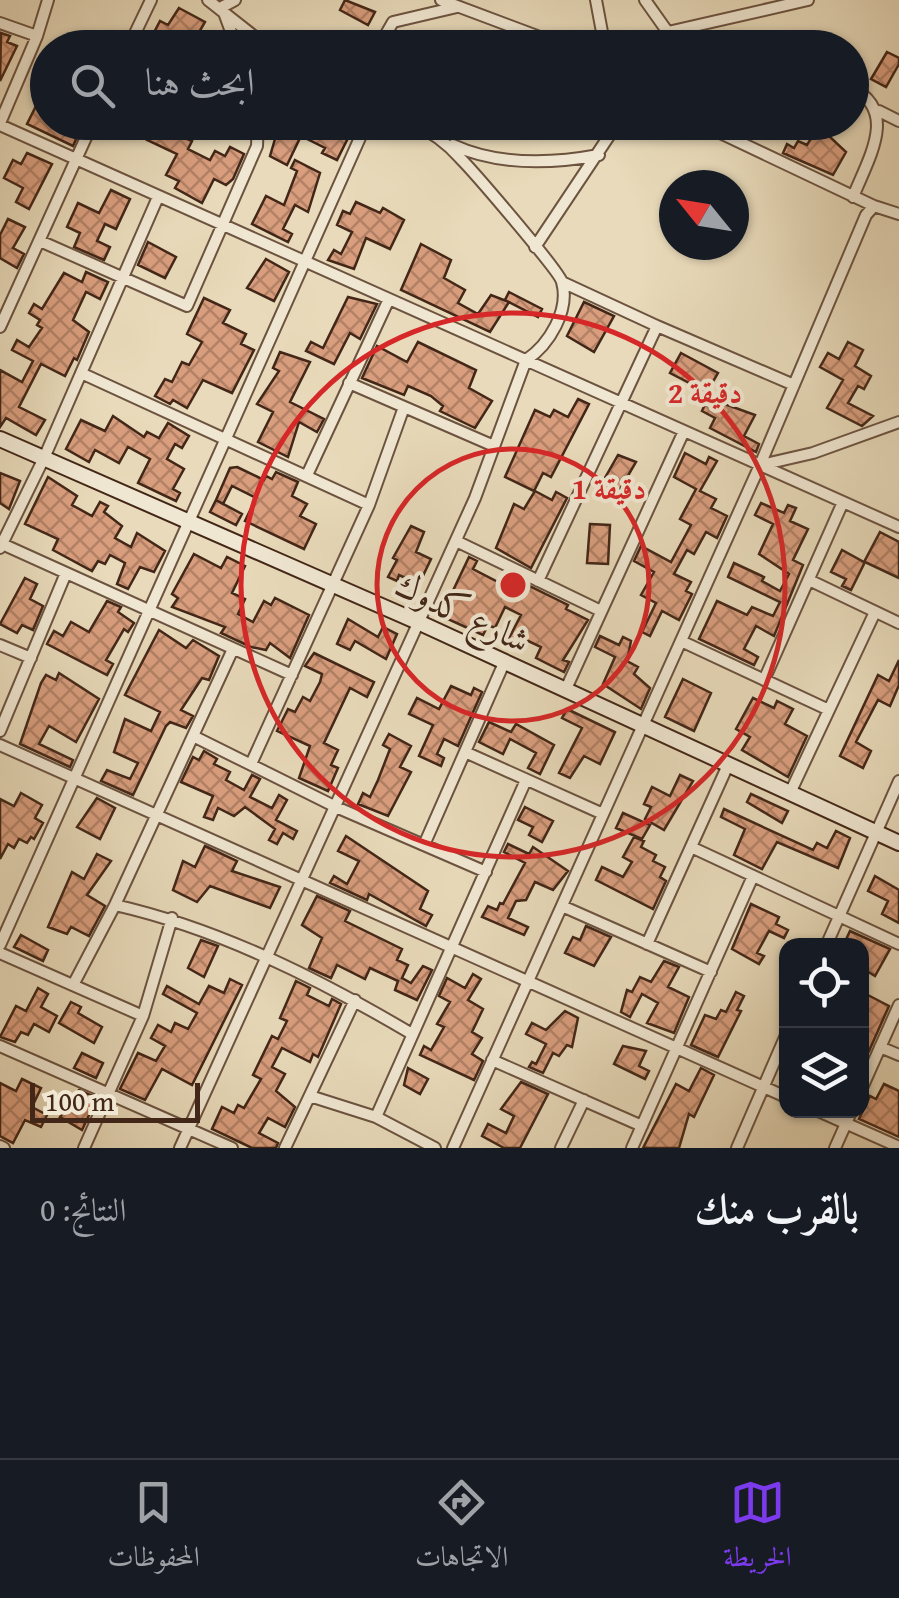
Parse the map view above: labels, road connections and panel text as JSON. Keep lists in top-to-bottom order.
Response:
{
  "streets": {
    "street": ["شارع كدوك"]
  },
  "scale_bar": "100 m",
  "north": "top left",
  "page": {
    "search": "ابحث هنا",
    "scale": "100 m",
    "heading": ["بالقرب منك", "النتائج: 0"],
    "nav": ["الخريطة", "الاتجاهات", "المحفوظات"]
  },
  "rings": ["2 دقيقة", "1 دقيقة"]
}
